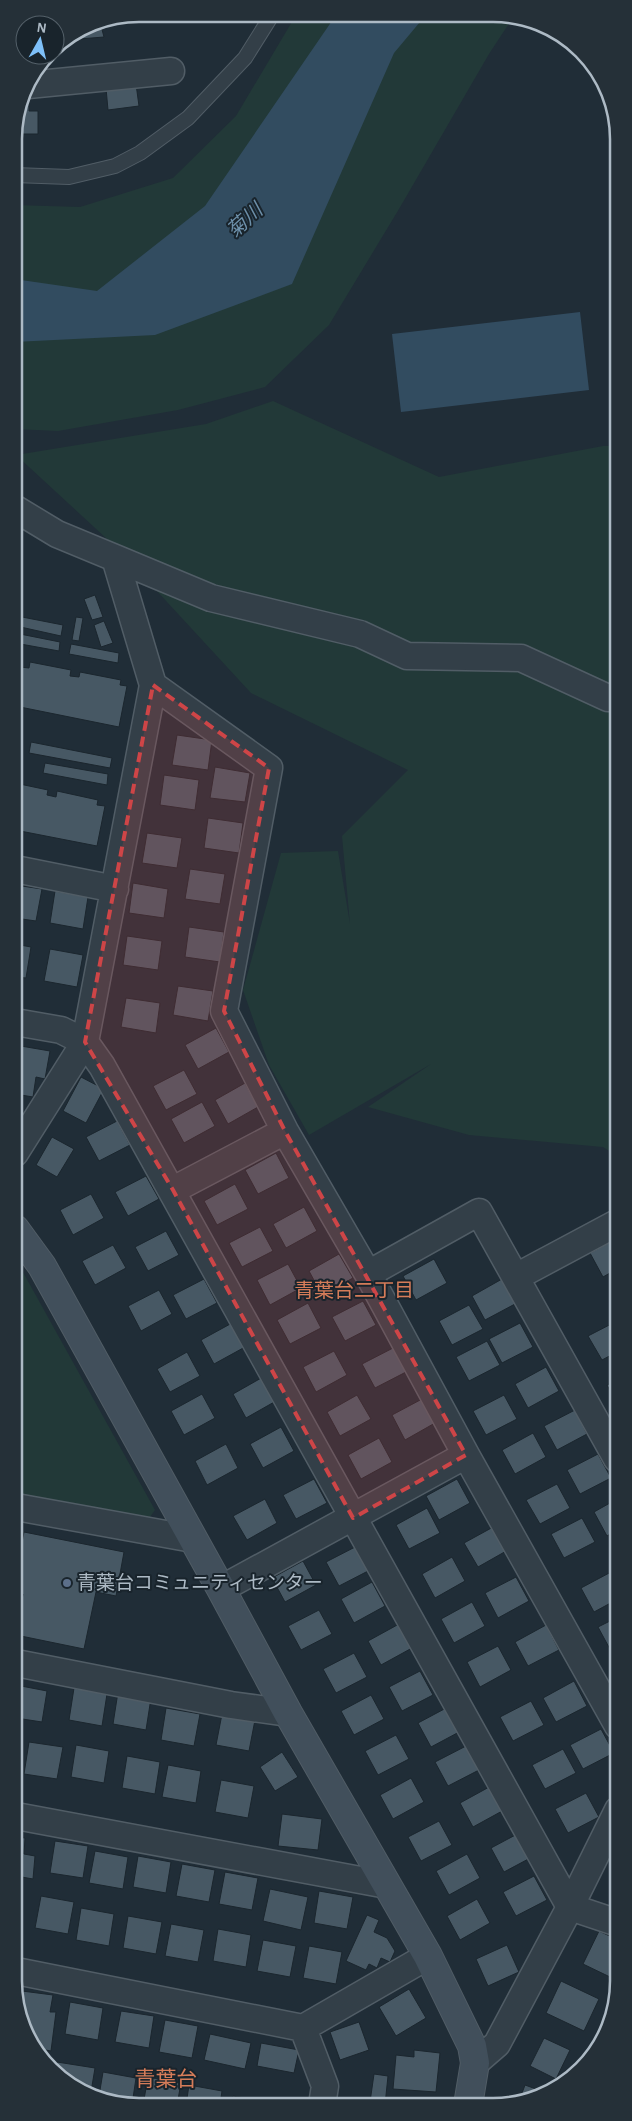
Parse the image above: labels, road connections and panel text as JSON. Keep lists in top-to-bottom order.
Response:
{
  "districts": ["青葉台二丁目", "青葉台"],
  "water": ["菊川"],
  "places": ["青葉台コミュニティセンター"],
  "north": "top"
}
